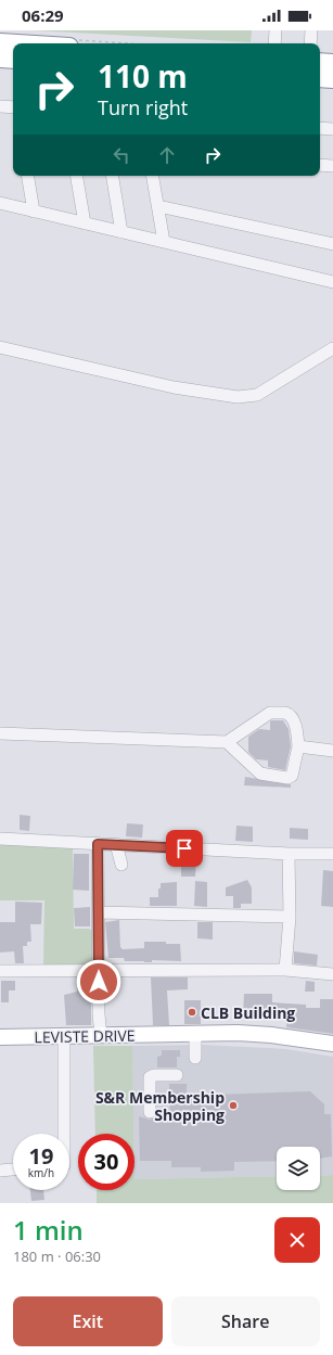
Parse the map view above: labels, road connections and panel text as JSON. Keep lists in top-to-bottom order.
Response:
{
  "streets": {
    "main road": ["LEVISTE DRIVE"]
  },
  "places": ["CLB Building", "S&R Membership Shopping"],
  "page": {
    "status": "06:29",
    "turn": ["110 m", "Turn right"],
    "speed": "19 km/h",
    "limit": "30",
    "heading": ["1 min", "180 m · 06:30"],
    "buttons": ["Exit", "Share"]
  }
}
